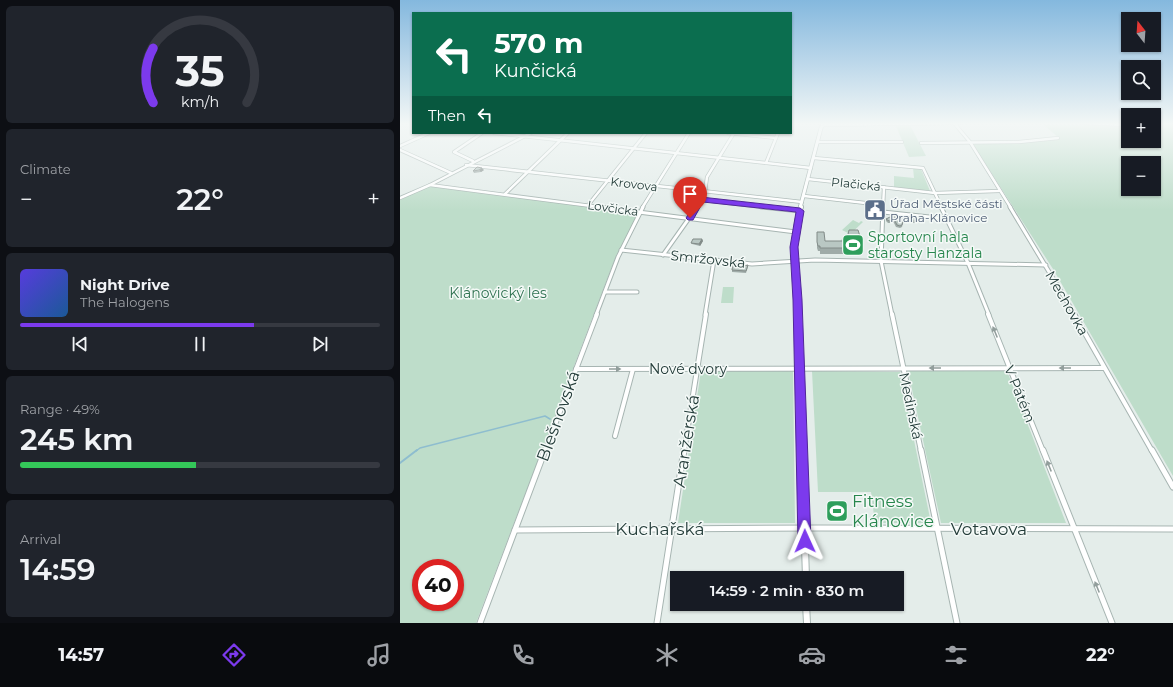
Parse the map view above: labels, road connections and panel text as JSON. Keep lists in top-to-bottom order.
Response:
{
  "streets": {
    "street": [
      "Krovova",
      "Plačická",
      "Lovčická",
      "Smržovská",
      "Mechovka",
      "Nové dvory",
      "V Pátém",
      "Medinská",
      "Blešnovská",
      "Aranžérská",
      "Kuchařská",
      "Votavova"
    ]
  },
  "crossings": [
    ["Krovova", "Blešnovská"],
    ["Plačická", "Mechovka"],
    ["Plačická", "V Pátém"],
    ["Plačická", "Medinská"],
    ["Lovčická", "Blešnovská"],
    ["Smržovská", "Mechovka"],
    ["Smržovská", "V Pátém"],
    ["Smržovská", "Medinská"],
    ["Smržovská", "Blešnovská"],
    ["Smržovská", "Aranžérská"],
    ["Mechovka", "Nové dvory"],
    ["Nové dvory", "V Pátém"],
    ["Nové dvory", "Medinská"],
    ["Nové dvory", "Blešnovská"],
    ["Nové dvory", "Aranžérská"],
    ["V Pátém", "Votavova"],
    ["Medinská", "Votavova"],
    ["Blešnovská", "Kuchařská"],
    ["Aranžérská", "Kuchařská"],
    ["Kuchařská", "Votavova"]
  ],
  "one_way": ["V Pátém"],
  "parks": ["Klánovický les"],
  "places": {
    "public building": ["Úřad Městské části Praha-Klánovice"],
    "sports": ["Sportovní hala starosty Hanzala", "Fitness Klánovice"]
  },
  "north": "top",
  "page": {
    "map_buttons": ["+", "−"],
    "turn": ["570 m", "Kunčická"],
    "then": "Then",
    "tile": [
      "Climate",
      ["Range · 49%", "245 km"],
      ["Arrival", "14:59"]
    ],
    "heat": ["−", "22°", "+"],
    "song": ["Night Drive", "The Halogens"],
    "limit": "40",
    "trip": "14:59 · 2 min · 830 m",
    "tabs": ["14:57", "22°"],
    "gauge": ["35", "km/h"]
  }
}
